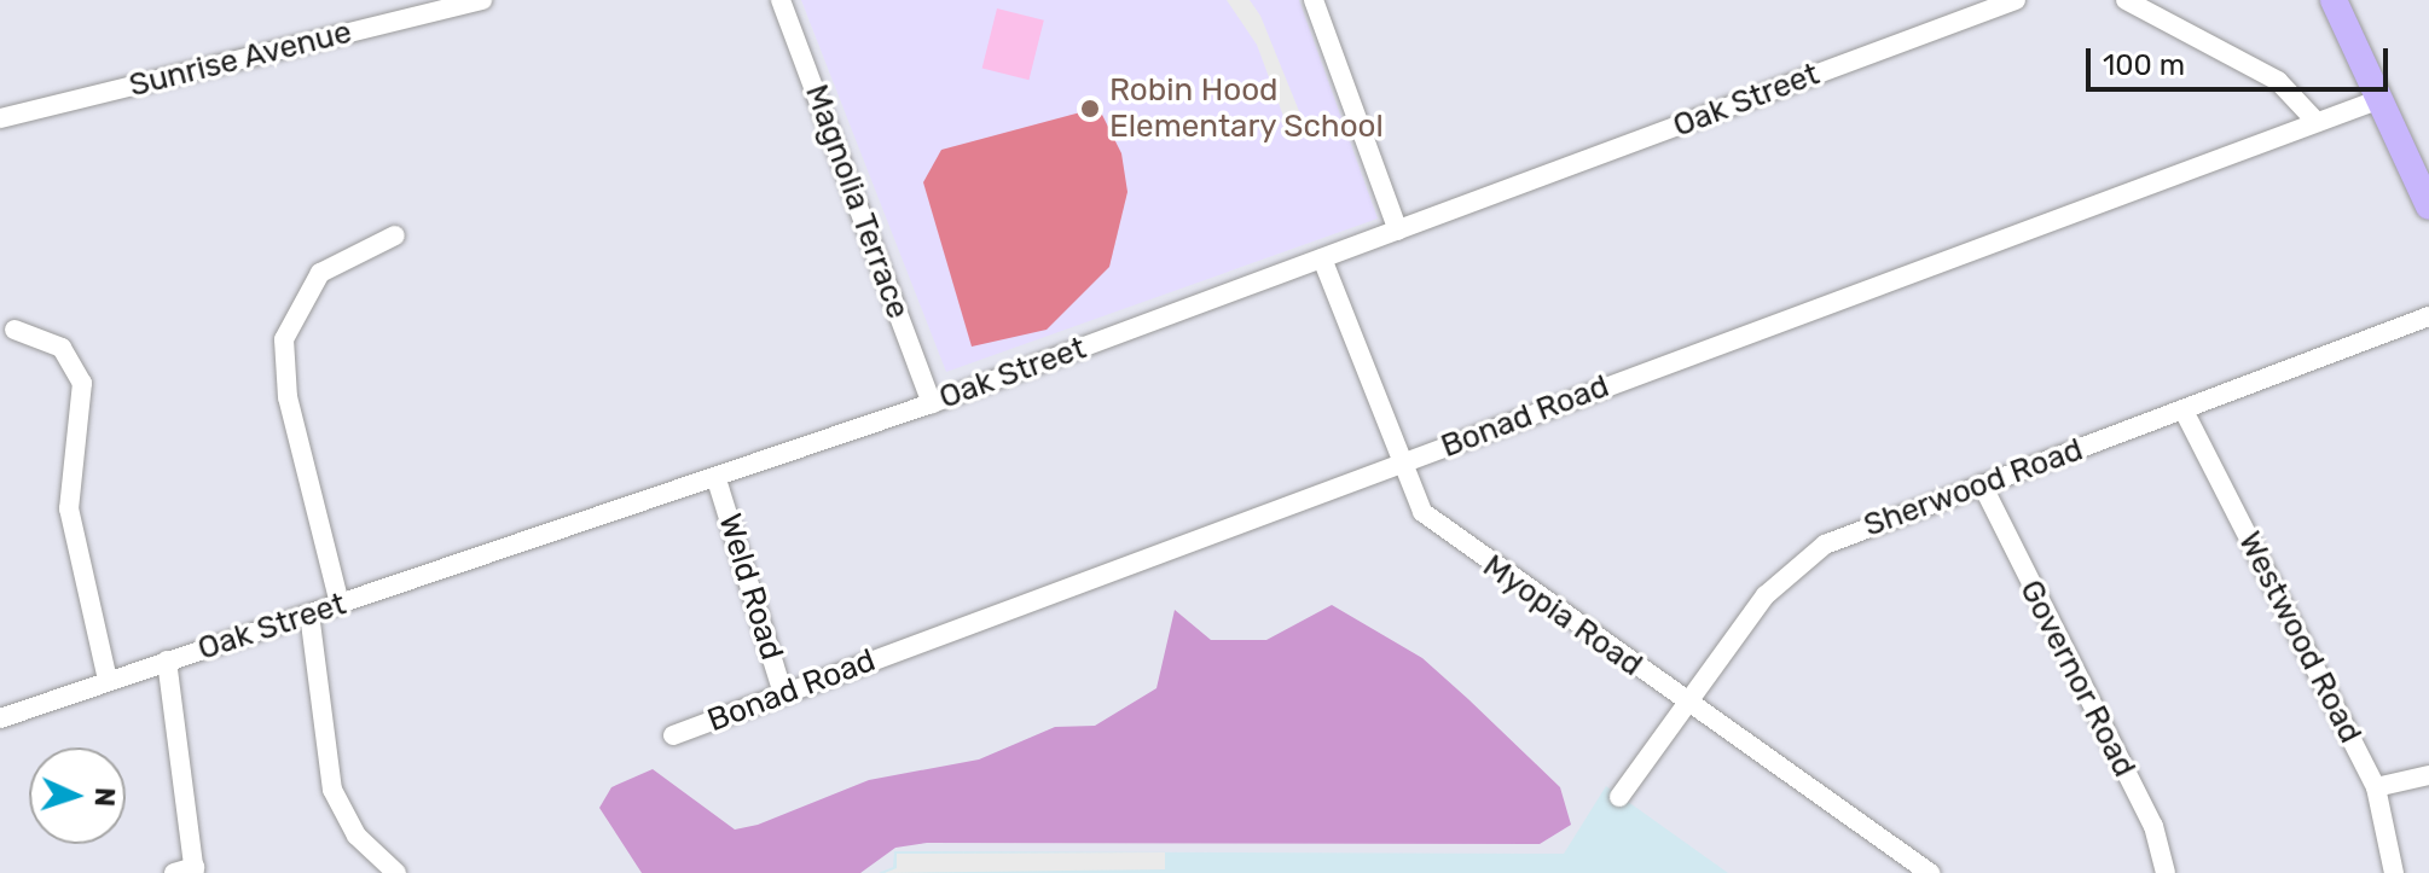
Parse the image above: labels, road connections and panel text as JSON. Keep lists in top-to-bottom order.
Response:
{
  "streets": {
    "street": [
      "Sunrise Avenue",
      "Oak Street",
      "Magnolia Terrace",
      "Bonad Road",
      "Sherwood Road",
      "Weld Road",
      "Myopia Road",
      "Westwood Road",
      "Governor Road"
    ]
  },
  "crossings": [
    ["Oak Street", "Magnolia Terrace"],
    ["Oak Street", "Weld Road"],
    ["Oak Street", "Myopia Road"],
    ["Bonad Road", "Weld Road"],
    ["Bonad Road", "Myopia Road"],
    ["Sherwood Road", "Myopia Road"],
    ["Sherwood Road", "Westwood Road"],
    ["Sherwood Road", "Governor Road"]
  ],
  "places": ["Robin Hood Elementary School"],
  "scale_bar": "100 m",
  "north": "right"
}
